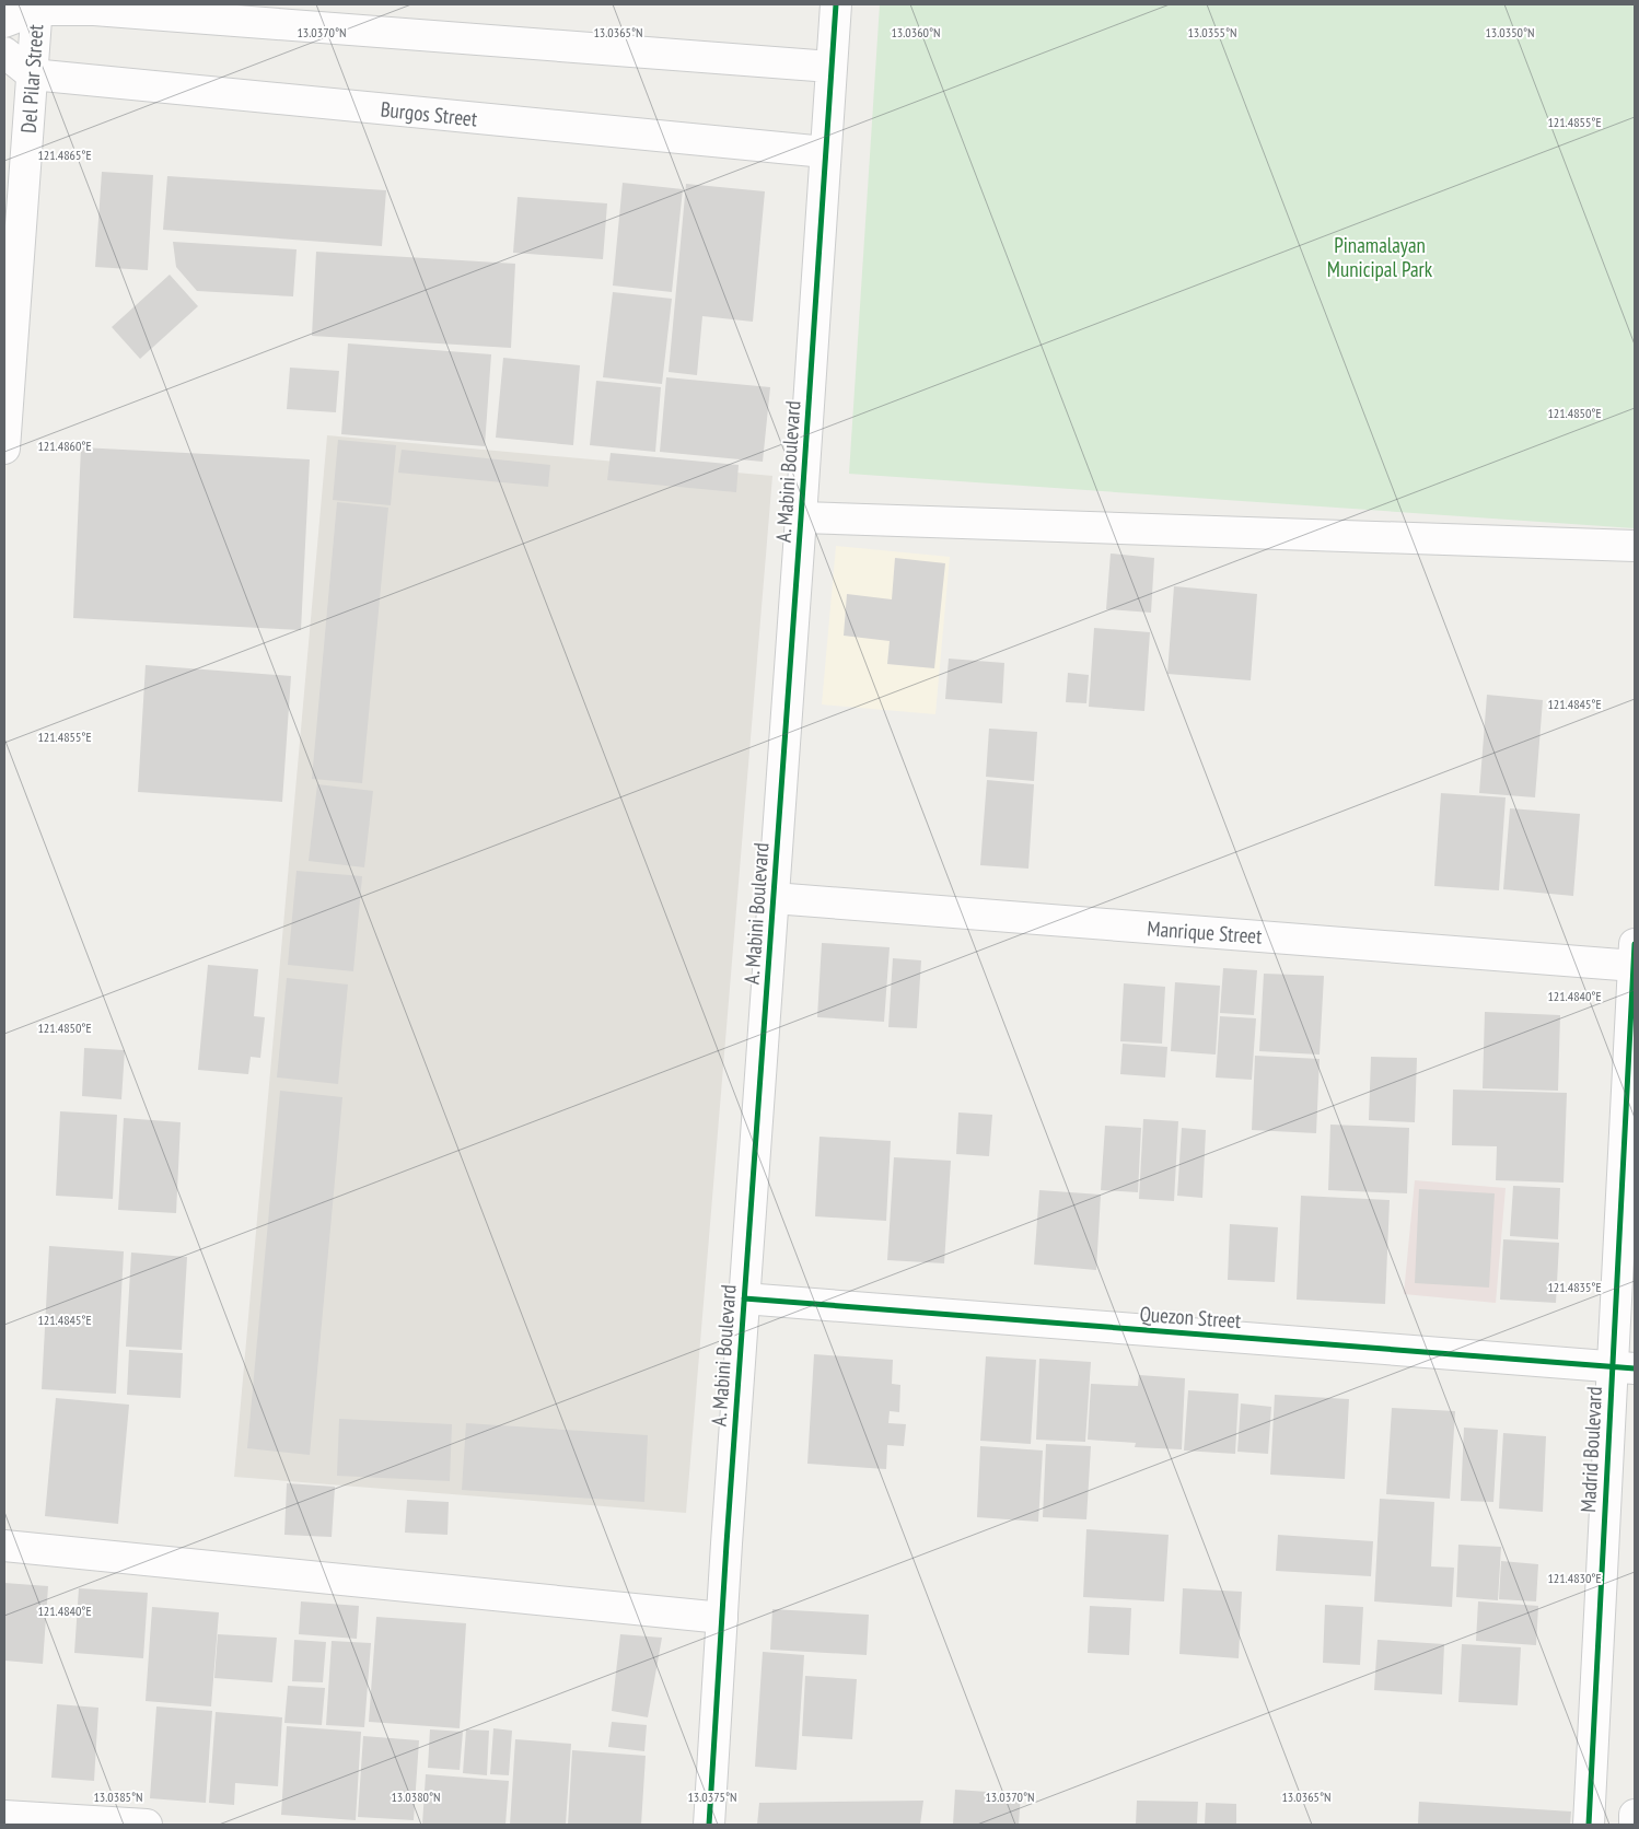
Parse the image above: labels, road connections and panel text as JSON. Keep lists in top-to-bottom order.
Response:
{
  "streets": {
    "street": [
      "Del Pilar Street",
      "Burgos Street",
      "A. Mabini Boulevard",
      "Manrique Street",
      "Quezon Street",
      "Madrid Boulevard"
    ]
  },
  "crossings": [
    ["Del Pilar Street", "Burgos Street"],
    ["Burgos Street", "A. Mabini Boulevard"],
    ["A. Mabini Boulevard", "Manrique Street"],
    ["A. Mabini Boulevard", "Quezon Street"],
    ["Manrique Street", "Madrid Boulevard"],
    ["Quezon Street", "Madrid Boulevard"]
  ],
  "parks": ["Pinamalayan Municipal Park"],
  "coordinates": [
    "13.0350°N",
    "13.0355°N",
    "13.0370°N",
    "13.0365°N",
    "13.0360°N",
    "121.4855°E",
    "121.4865°E",
    "121.4850°E",
    "121.4860°E",
    "121.4845°E",
    "121.4840°E",
    "121.4835°E",
    "121.4830°E",
    "13.0385°N",
    "13.0380°N",
    "13.0375°N"
  ]
}
